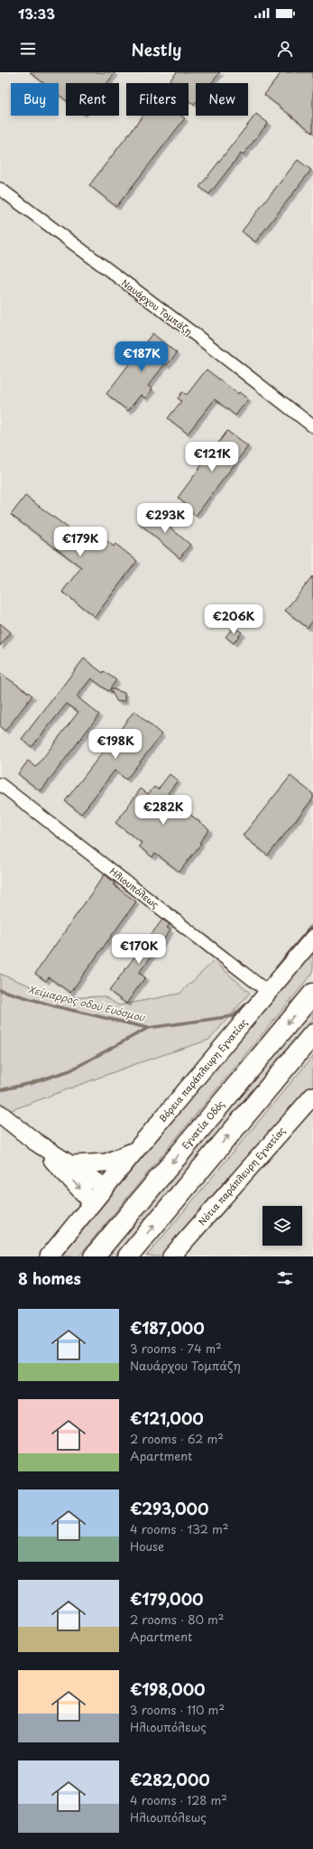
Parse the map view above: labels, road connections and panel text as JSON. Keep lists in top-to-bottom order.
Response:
{
  "streets": {
    "highway": ["Εγνατία Οδός"],
    "street": [
      "Ναυάρχου Τομπάζη",
      "Ηλιουπόλεως",
      "Βόρεια παράπλευρη Εγνατίας",
      "Νότια παράπλευρη Εγνατίας"
    ]
  },
  "crossings": [
    ["Ηλιουπόλεως", "Βόρεια παράπλευρη Εγνατίας"]
  ],
  "water": ["Χείμαρρος οδού Ευόσμου"],
  "page": {
    "status": "13:33",
    "header": "Nestly",
    "chip": [
      "Buy",
      "Rent",
      "Filters",
      "New"
    ],
    "price": [
      "€187K",
      "€121K",
      "€293K",
      "€179K",
      "€206K",
      "€198K",
      "€282K",
      "€170K"
    ],
    "heading": "8 homes",
    "list": [
      {
        "name": "€187,000",
        "note": "3 rooms · 74 m² · Ναυάρχου Τομπάζη"
      },
      {
        "name": "€121,000",
        "note": "2 rooms · 62 m² · Apartment"
      },
      {
        "name": "€293,000",
        "note": "4 rooms · 132 m² · House"
      },
      {
        "name": "€179,000",
        "note": "2 rooms · 80 m² · Apartment"
      },
      {
        "name": "€198,000",
        "note": "3 rooms · 110 m² · Ηλιουπόλεως"
      },
      {
        "name": "€282,000",
        "note": "4 rooms · 128 m² · Ηλιουπόλεως"
      }
    ]
  }
}
